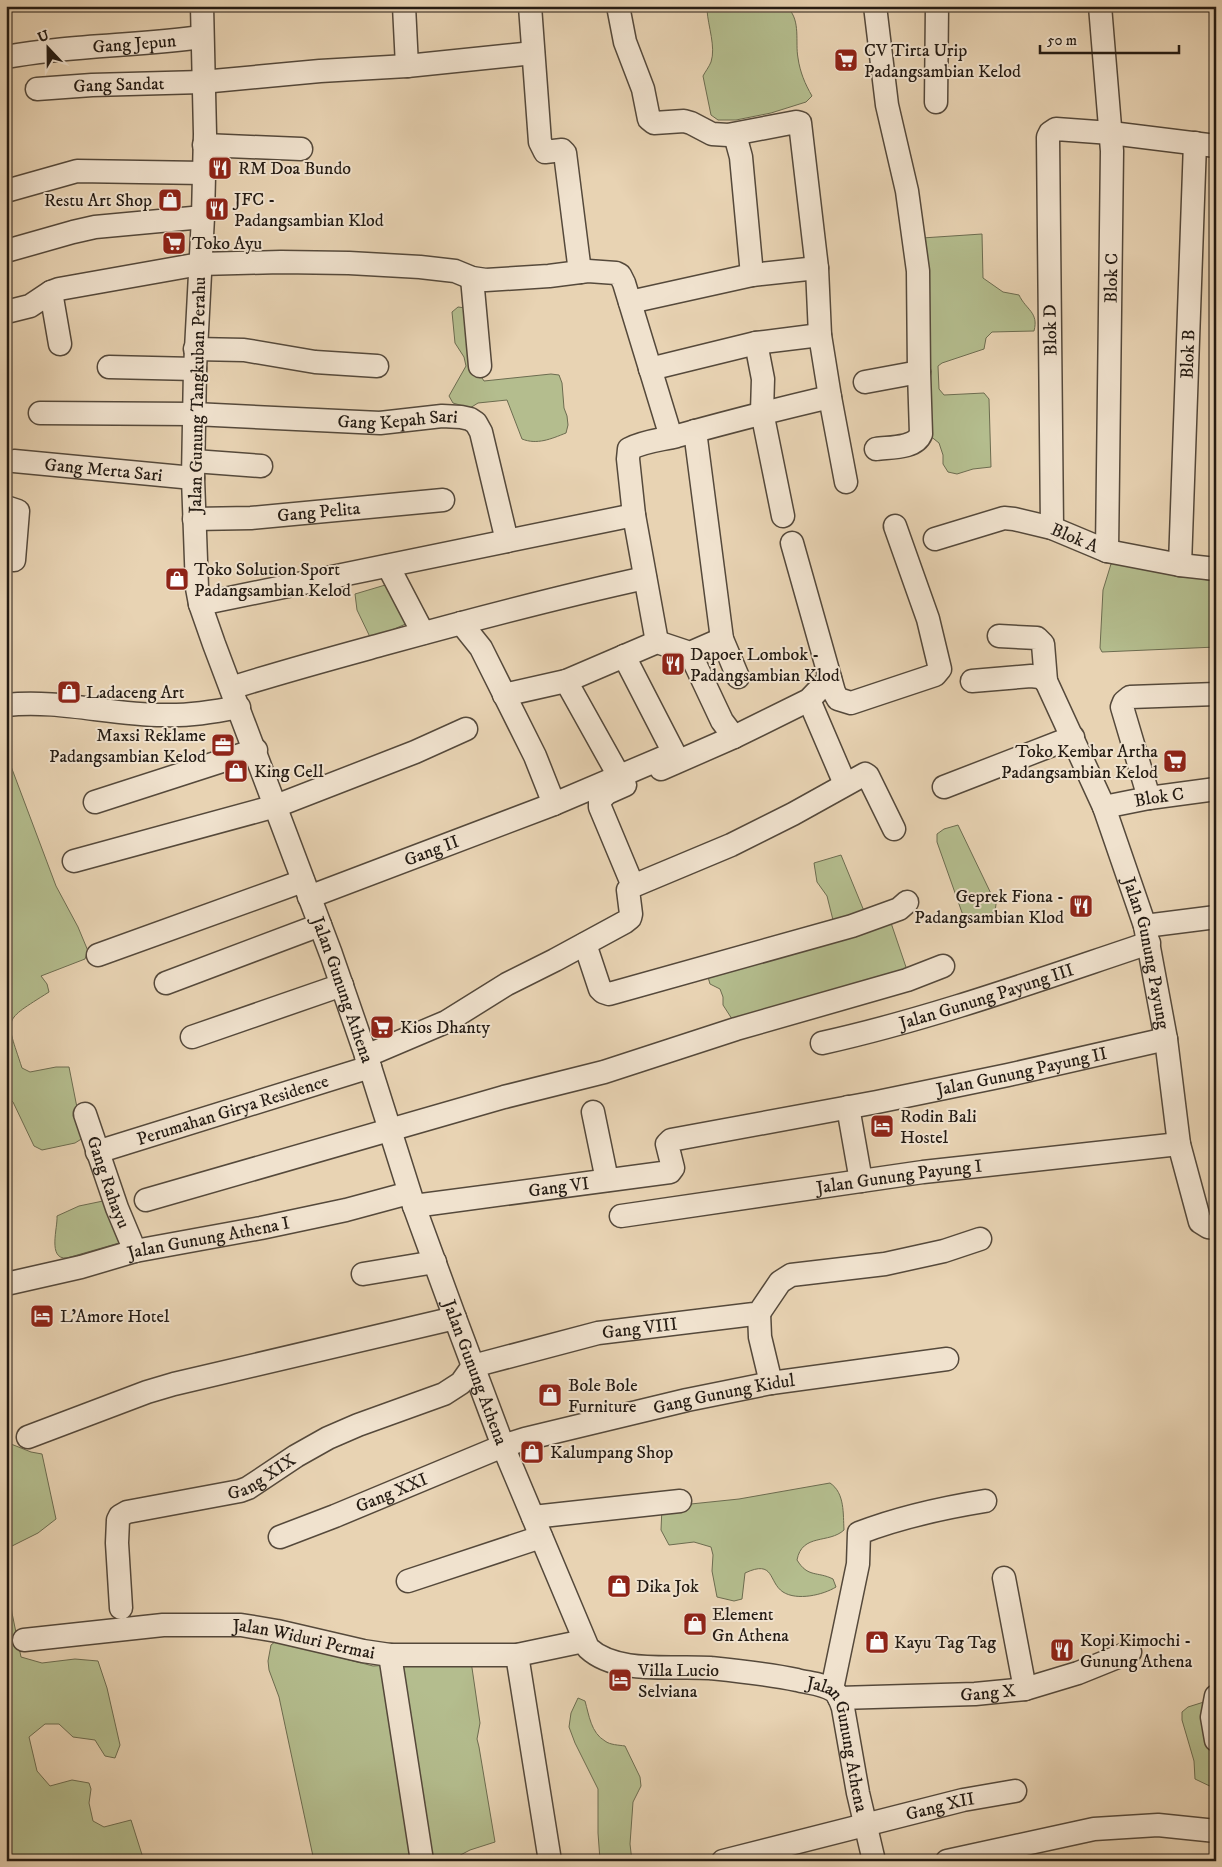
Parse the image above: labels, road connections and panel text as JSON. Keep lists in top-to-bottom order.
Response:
{
  "streets": {
    "street": [
      "Gang Jepun",
      "Gang Sandat",
      "Blok C",
      "Blok D",
      "Blok B",
      "Jalan Gunung Tangkuban Perahu",
      "Gang Kepah Sari",
      "Gang Merta Sari",
      "Gang Pelita",
      "Blok A",
      "Gang II",
      "Jalan Gunung Payung",
      "Jalan Gunung Athena",
      "Jalan Gunung Payung III",
      "Jalan Gunung Payung II",
      "Perumahan Girya Residence",
      "Jalan Gunung Payung I",
      "Gang Rahayu",
      "Gang VI",
      "Jalan Gunung Athena I",
      "Gang VIII",
      "Gang Gunung Kidul",
      "Gang XIX",
      "Gang XXI",
      "Jalan Widuri Permai",
      "Gang X",
      "Gang XII"
    ]
  },
  "crossings": [
    ["Gang Jepun", "Jalan Gunung Tangkuban Perahu"],
    ["Gang Sandat", "Jalan Gunung Tangkuban Perahu"],
    ["Blok C", "Blok D"],
    ["Blok C", "Blok A"],
    ["Blok C", "Jalan Gunung Payung"],
    ["Blok D", "Blok A"],
    ["Blok B", "Blok A"],
    ["Jalan Gunung Tangkuban Perahu", "Gang Kepah Sari"],
    ["Jalan Gunung Tangkuban Perahu", "Gang Merta Sari"],
    ["Jalan Gunung Tangkuban Perahu", "Gang Pelita"],
    ["Jalan Gunung Tangkuban Perahu", "Jalan Gunung Athena"],
    ["Gang II", "Jalan Gunung Athena"],
    ["Jalan Gunung Payung", "Jalan Gunung Payung III"],
    ["Jalan Gunung Payung", "Jalan Gunung Payung II"],
    ["Jalan Gunung Payung", "Jalan Gunung Payung I"],
    ["Jalan Gunung Athena", "Perumahan Girya Residence"],
    ["Jalan Gunung Athena", "Gang VI"],
    ["Jalan Gunung Athena", "Jalan Gunung Athena I"],
    ["Jalan Gunung Athena", "Gang VIII"],
    ["Jalan Gunung Athena", "Gang Gunung Kidul"],
    ["Jalan Gunung Athena", "Gang XIX"],
    ["Jalan Gunung Athena", "Gang XXI"],
    ["Jalan Gunung Athena", "Jalan Widuri Permai"],
    ["Jalan Gunung Athena", "Gang X"],
    ["Jalan Gunung Athena", "Gang XII"],
    ["Jalan Gunung Payung II", "Gang VI"],
    ["Perumahan Girya Residence", "Gang Rahayu"],
    ["Gang Rahayu", "Jalan Gunung Athena I"],
    ["Gang VI", "Jalan Gunung Athena I"],
    ["Gang VIII", "Gang XIX"],
    ["Gang Gunung Kidul", "Gang XXI"]
  ],
  "places": {
    "supermarket": [
      "CV Tirta Urip Padangsambian Kelod",
      "Toko Ayu",
      "Toko Kembar Artha Padangsambian Kelod",
      "Kios Dhanty"
    ],
    "restaurant": [
      "RM Doa Bundo",
      "JFC - Padangsambian Klod",
      "Dapoer Lombok - Padangsambian Klod",
      "Geprek Fiona - Padangsambian Klod",
      "Kopi Kimochi - Gunung Athena"
    ],
    "shop": [
      "Restu Art Shop",
      "Toko Solution Sport Padangsambian Kelod",
      "Ladaceng Art",
      "King Cell",
      "Bole Bole Furniture",
      "Kalumpang Shop",
      "Dika Jok",
      "Element Gn Athena",
      "Kayu Tag Tag"
    ],
    "office": ["Maxsi Reklame Padangsambian Kelod"],
    "hotel": ["Rodin Bali Hostel", "L'Amore Hotel", "Villa Lucio Selviana"]
  },
  "scale_bar": "50 m",
  "north": "top"
}
